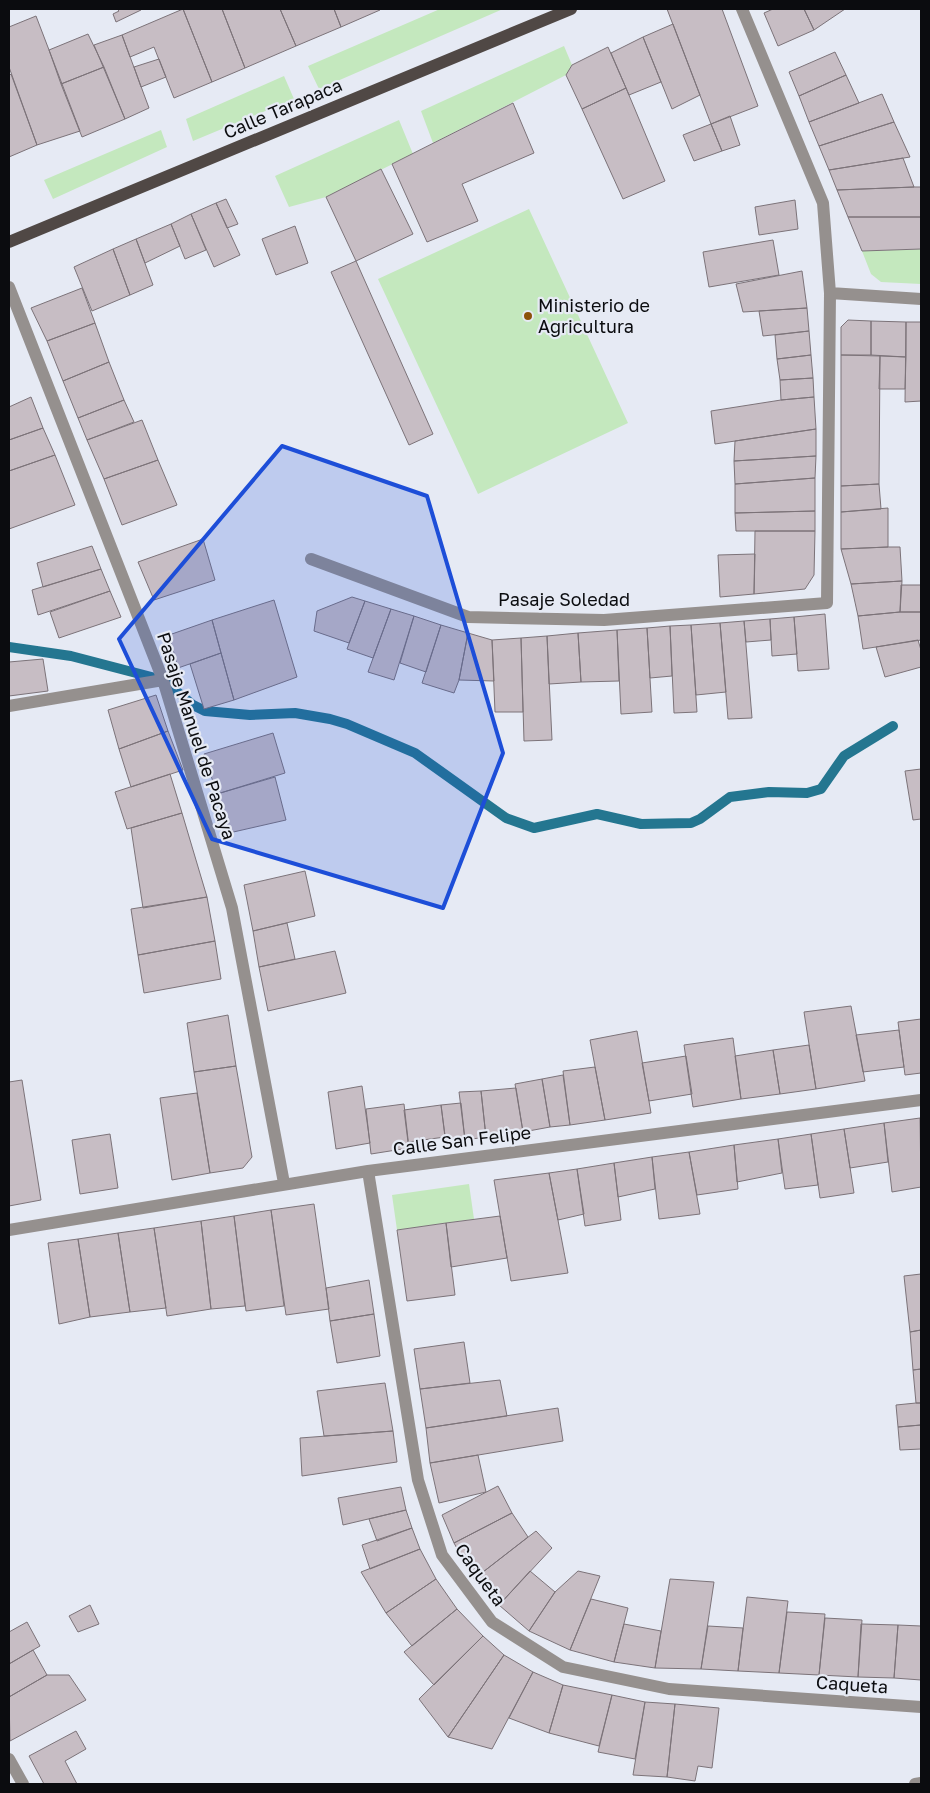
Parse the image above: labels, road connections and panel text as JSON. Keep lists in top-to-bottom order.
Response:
{
  "streets": {
    "main road": ["Calle Tarapaca"],
    "street": [
      "Pasaje Soledad",
      "Pasaje Manuel de Pacaya",
      "Calle San Felipe",
      "Caqueta"
    ]
  },
  "crossings": [
    ["Pasaje Manuel de Pacaya", "Calle San Felipe"],
    ["Calle San Felipe", "Caqueta"]
  ],
  "places": ["Ministerio de Agricultura"]
}
